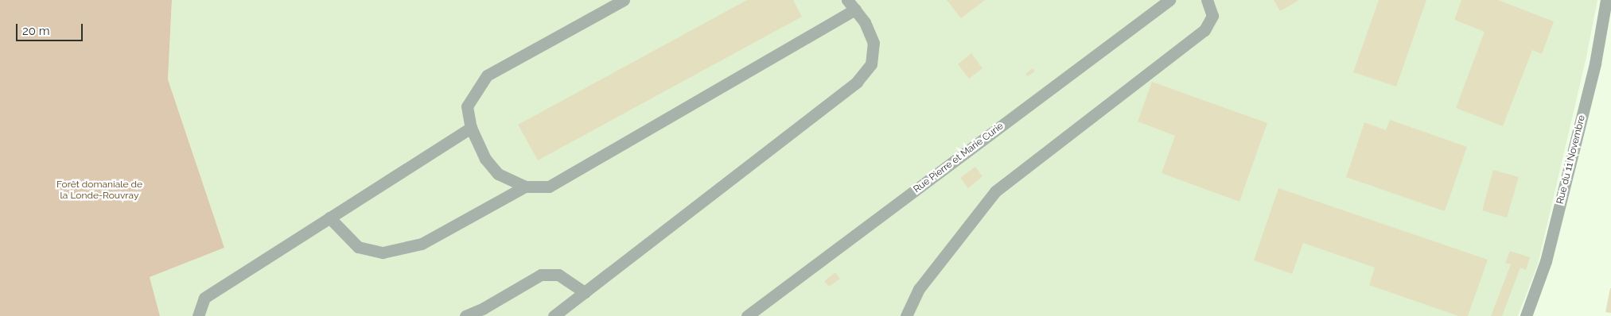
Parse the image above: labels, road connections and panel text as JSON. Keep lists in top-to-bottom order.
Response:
{
  "streets": {
    "street": ["Rue Pierre et Marie Curie", "Rue du 11 Novembre"]
  },
  "parks": ["Forêt domaniale de la Londe-Rouvray"],
  "scale_bar": "20 m"
}
